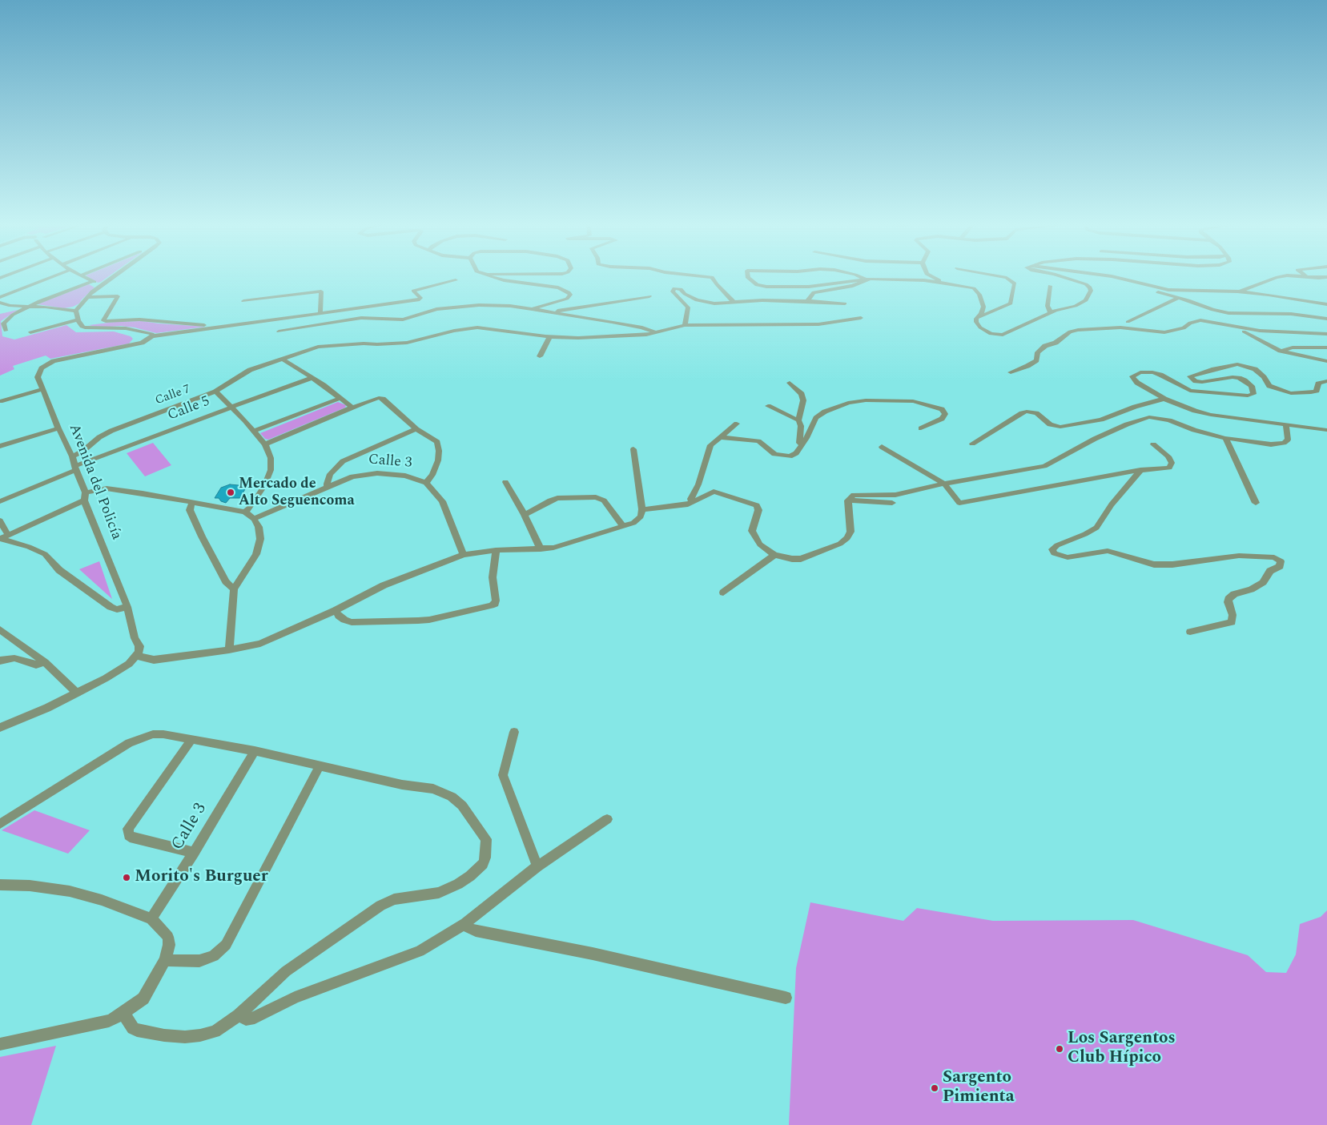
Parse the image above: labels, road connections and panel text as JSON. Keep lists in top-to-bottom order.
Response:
{
  "streets": {
    "street": [
      "Calle 7",
      "Calle 5",
      "Calle 3",
      "Avenida del Policía"
    ]
  },
  "crossings": [
    ["Calle 7", "Avenida del Policía"],
    ["Calle 5", "Avenida del Policía"]
  ],
  "places": [
    "Mercado de Alto Seguencoma",
    "Morito's Burguer",
    "Los Sargentos Club Hípico",
    "Sargento Pimienta"
  ]
}
